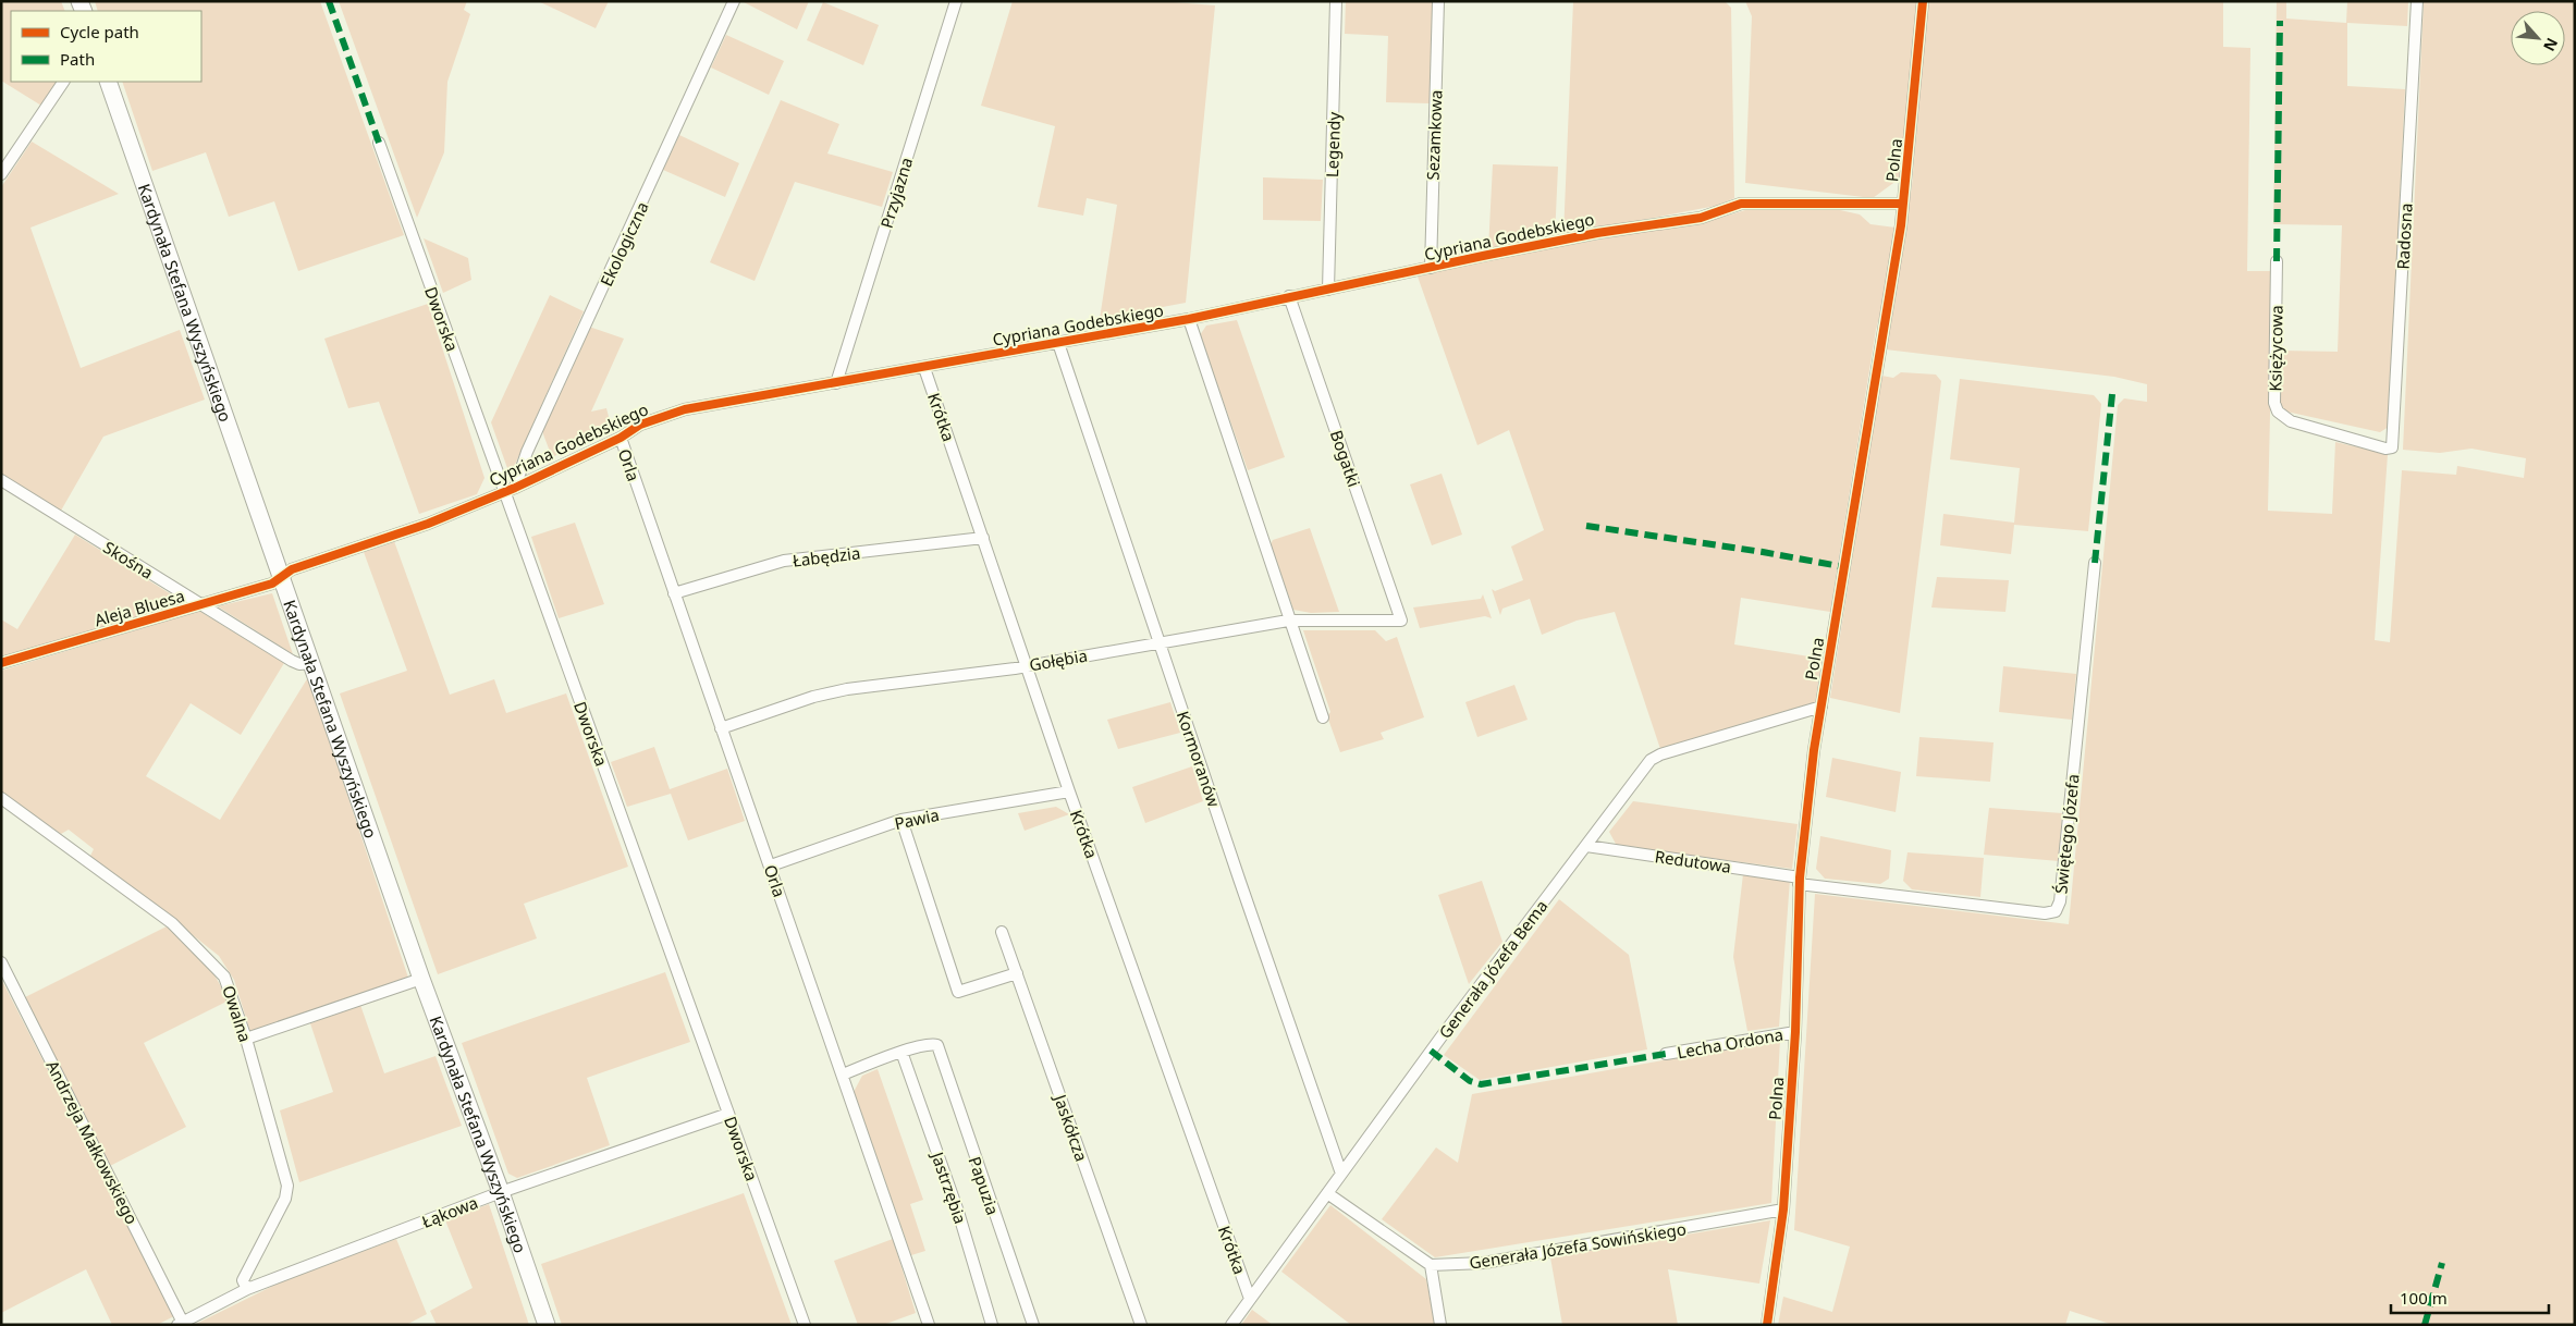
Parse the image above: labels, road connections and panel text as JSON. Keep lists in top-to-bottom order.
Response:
{
  "streets": {
    "main road": ["Kardynała Stefana Wyszyńskiego"],
    "street": [
      "Sezamkowa",
      "Legendy",
      "Polna",
      "Przyjazna",
      "Cypriana Godebskiego",
      "Radosna",
      "Ekologiczna",
      "Dworska",
      "Księżycowa",
      "Krótka",
      "Bogatki",
      "Orla",
      "Łabędzia",
      "Skośna",
      "Aleja Bluesa",
      "Gołębia",
      "Kormoranów",
      "Pawia",
      "Świętego Józefa",
      "Redutowa",
      "Generała Józefa Bema",
      "Owalna",
      "Lecha Ordona",
      "Jaskółcza",
      "Andrzeja Małkowskiego",
      "Papuzia",
      "Jastrzębia",
      "Łąkowa",
      "Generała Józefa Sowińskiego"
    ]
  },
  "crossings": [
    ["Sezamkowa", "Cypriana Godebskiego"],
    ["Legendy", "Cypriana Godebskiego"],
    ["Polna", "Cypriana Godebskiego"],
    ["Polna", "Świętego Józefa"],
    ["Polna", "Redutowa"],
    ["Polna", "Generała Józefa Bema"],
    ["Polna", "Lecha Ordona"],
    ["Polna", "Generała Józefa Sowińskiego"],
    ["Przyjazna", "Cypriana Godebskiego"],
    ["Cypriana Godebskiego", "Ekologiczna"],
    ["Cypriana Godebskiego", "Kardynała Stefana Wyszyńskiego"],
    ["Cypriana Godebskiego", "Dworska"],
    ["Cypriana Godebskiego", "Krótka"],
    ["Cypriana Godebskiego", "Bogatki"],
    ["Cypriana Godebskiego", "Orla"],
    ["Cypriana Godebskiego", "Aleja Bluesa"],
    ["Cypriana Godebskiego", "Kormoranów"],
    ["Radosna", "Księżycowa"],
    ["Kardynała Stefana Wyszyńskiego", "Skośna"],
    ["Kardynała Stefana Wyszyńskiego", "Aleja Bluesa"],
    ["Kardynała Stefana Wyszyńskiego", "Łąkowa"],
    ["Dworska", "Łąkowa"],
    ["Krótka", "Łabędzia"],
    ["Krótka", "Gołębia"],
    ["Krótka", "Pawia"],
    ["Krótka", "Generała Józefa Bema"],
    ["Bogatki", "Gołębia"],
    ["Orla", "Łabędzia"],
    ["Orla", "Gołębia"],
    ["Orla", "Pawia"],
    ["Skośna", "Aleja Bluesa"],
    ["Gołębia", "Kormoranów"],
    ["Kormoranów", "Generała Józefa Bema"],
    ["Świętego Józefa", "Redutowa"],
    ["Redutowa", "Generała Józefa Bema"],
    ["Owalna", "Łąkowa"],
    ["Andrzeja Małkowskiego", "Łąkowa"],
    ["Papuzia", "Jastrzębia"]
  ],
  "legend": ["Cycle path", "Path"],
  "scale_bar": "100 m",
  "north": "bottom right"
}
